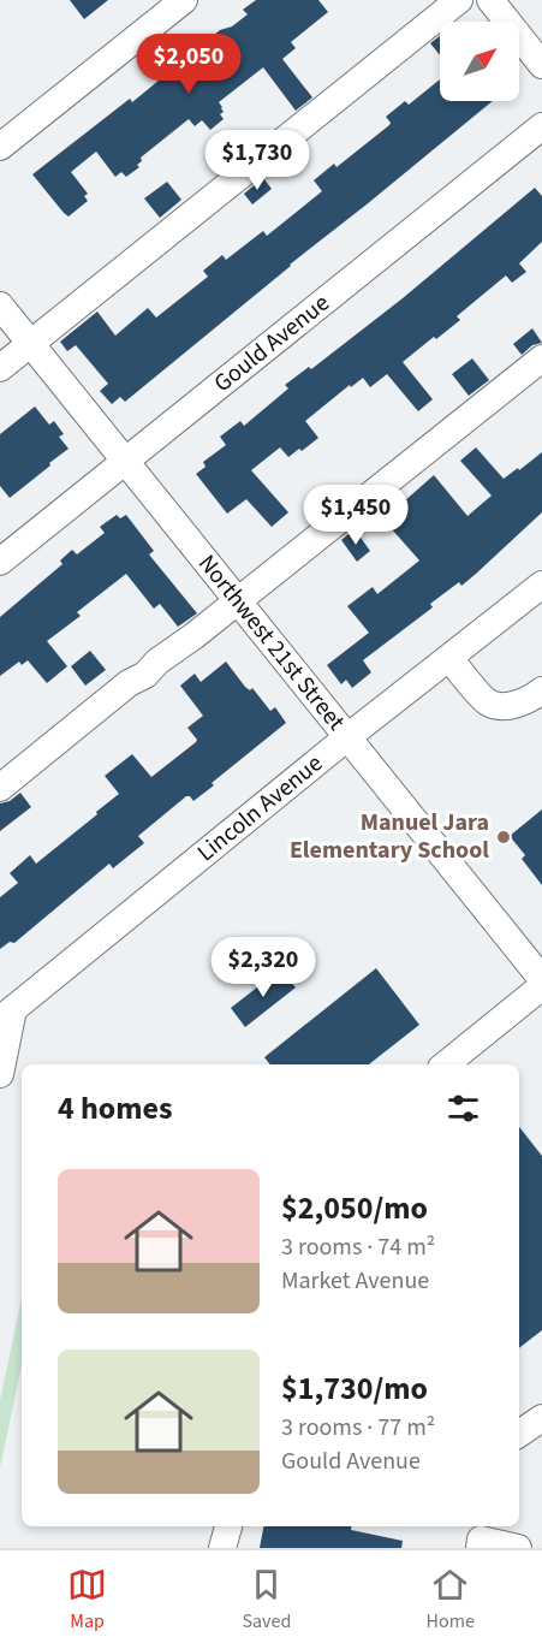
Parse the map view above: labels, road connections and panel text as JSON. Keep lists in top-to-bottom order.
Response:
{
  "streets": {
    "street": ["Gould Avenue", "Northwest 21st Street", "Lincoln Avenue"]
  },
  "crossings": [
    ["Gould Avenue", "Northwest 21st Street"],
    ["Northwest 21st Street", "Lincoln Avenue"]
  ],
  "places": ["Manuel Jara Elementary School"],
  "north": "top right",
  "page": {
    "price": [
      "$2,050",
      "$1,730",
      "$1,450",
      "$2,320"
    ],
    "heading": "4 homes",
    "list": [
      {
        "name": "$2,050/mo",
        "note": "3 rooms · 74 m² · Market Avenue"
      },
      {
        "name": "$1,730/mo",
        "note": "3 rooms · 77 m² · Gould Avenue"
      }
    ],
    "tabs": ["Map", "Saved", "Home"]
  }
}
